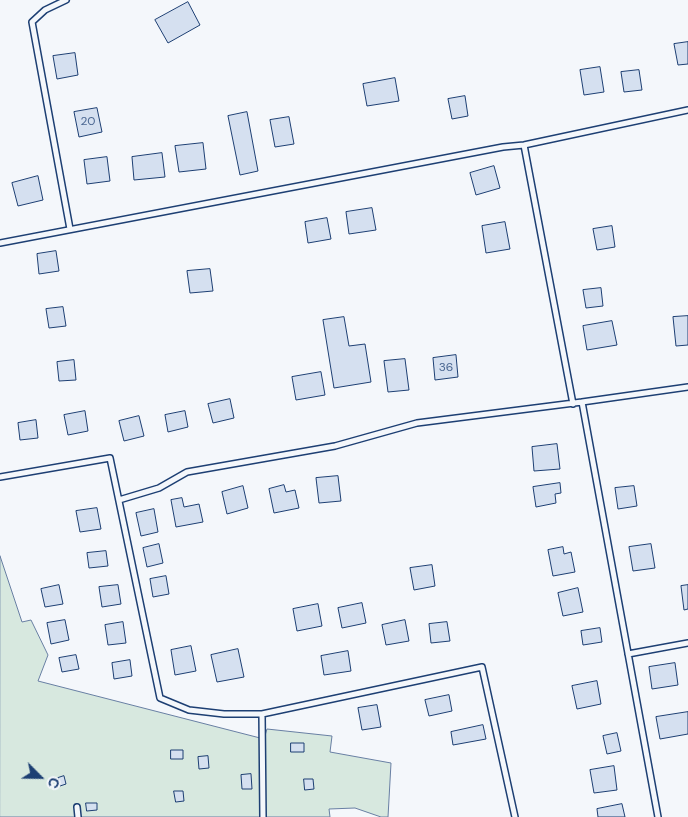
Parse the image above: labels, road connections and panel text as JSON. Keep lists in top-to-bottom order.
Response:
{
  "house_numbers": ["20", "36"],
  "north": "bottom right"
}
